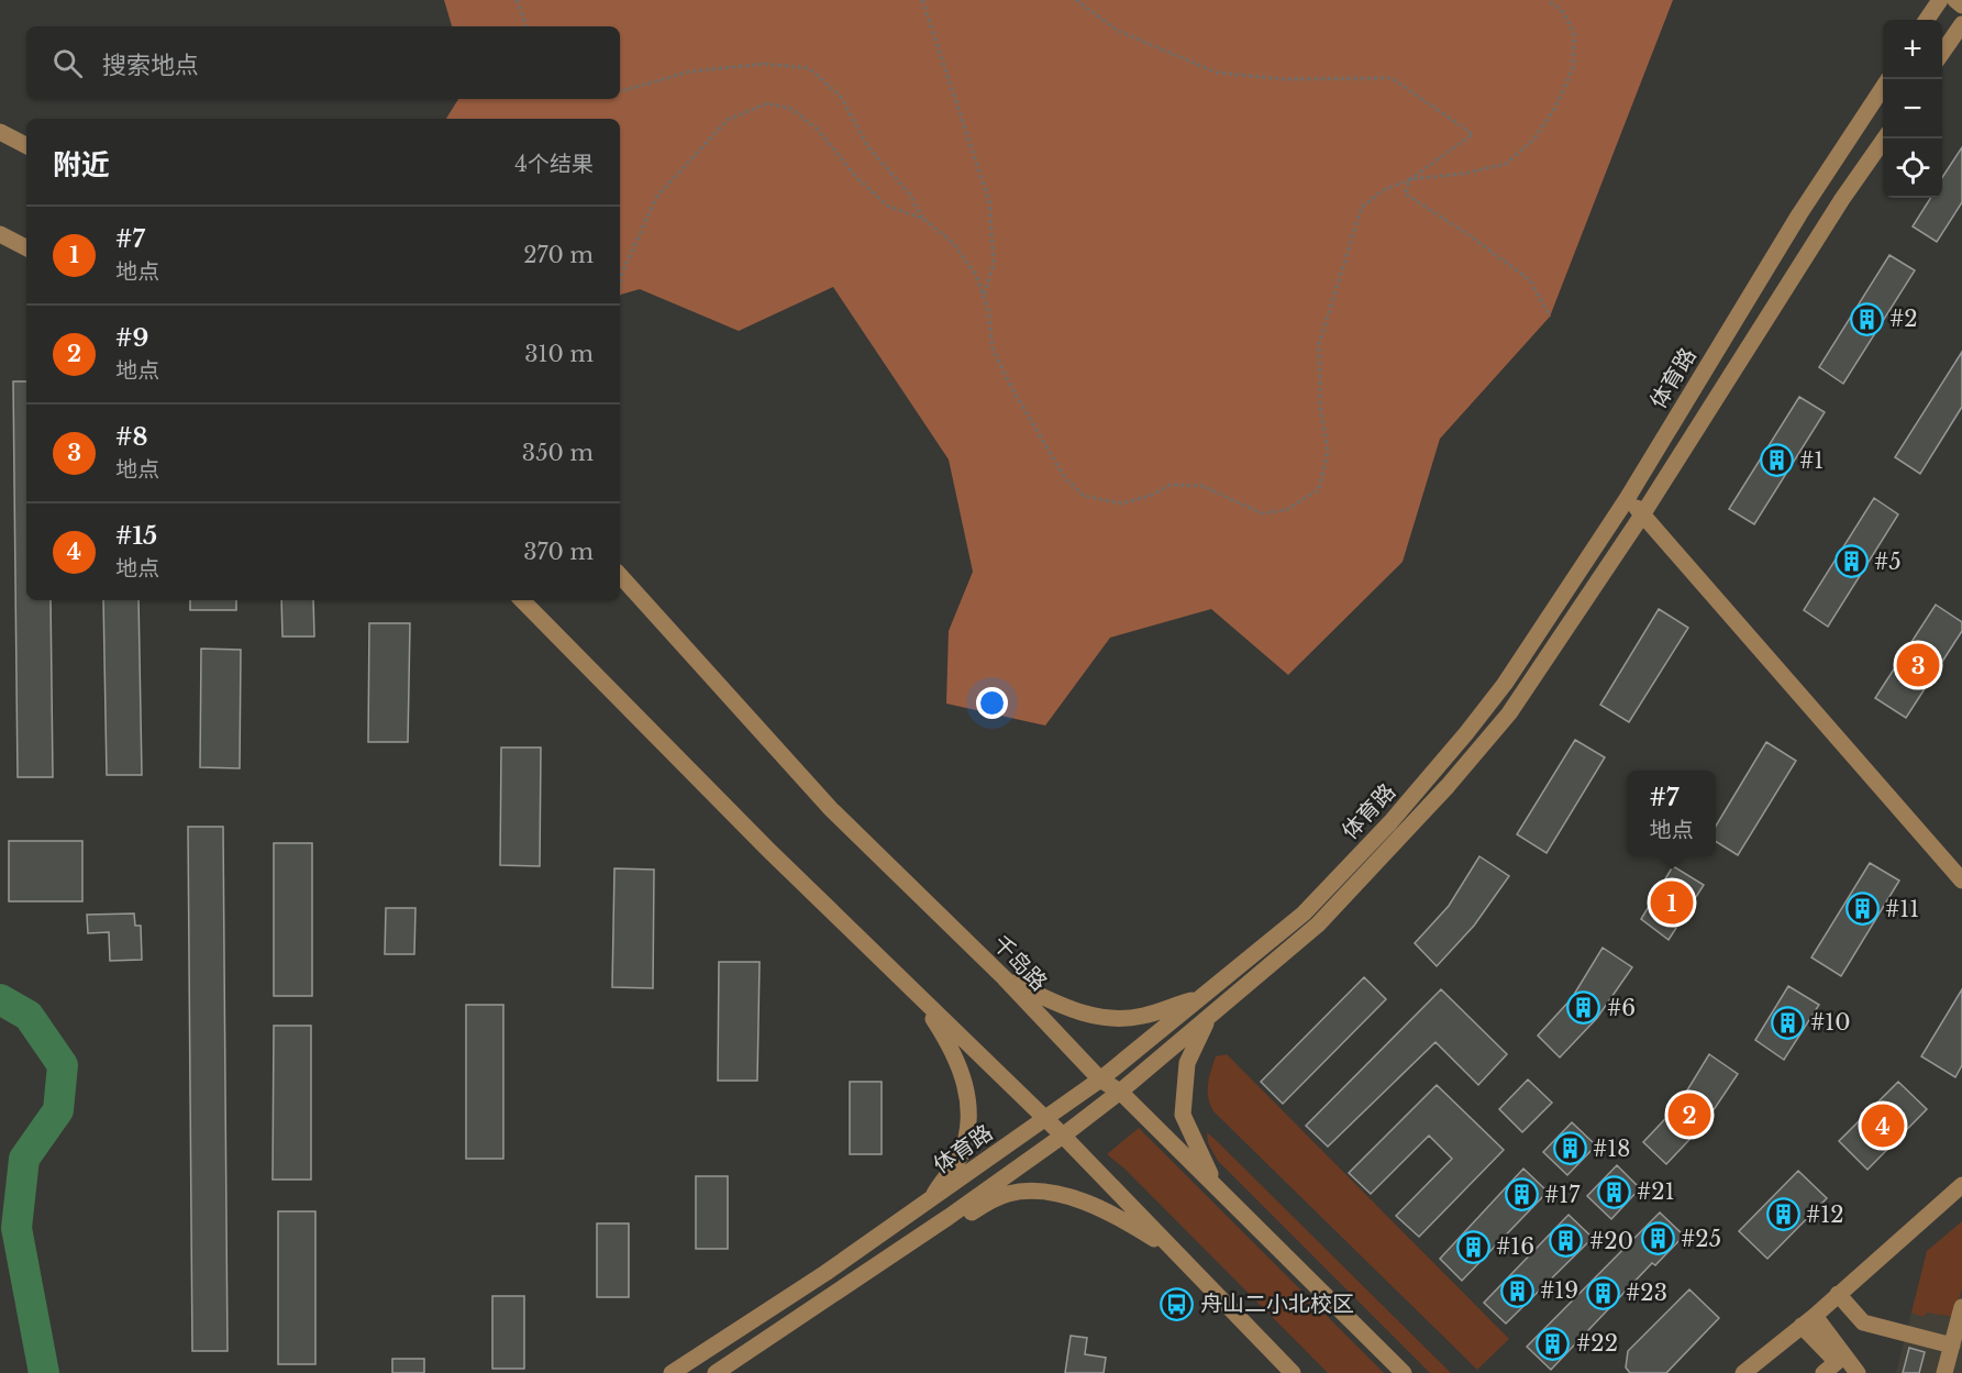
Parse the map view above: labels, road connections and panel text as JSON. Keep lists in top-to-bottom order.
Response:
{
  "streets": {
    "street": ["体育路", "千岛路"]
  },
  "crossings": [
    ["体育路", "千岛路"]
  ],
  "places": {
    "building": [
      "#2",
      "#1",
      "#5",
      "#11",
      "#6",
      "#10",
      "#18",
      "#21",
      "#17",
      "#12",
      "#25",
      "#20",
      "#16",
      "#19",
      "#23",
      "#22"
    ],
    "bus stop": ["舟山二小北校区"]
  },
  "page": {
    "map_buttons": ["+", "−"],
    "search": "搜索地点",
    "heading": ["附近", "4个结果"],
    "list": [
      {
        "mark": "1",
        "name": "#7",
        "note": "地点",
        "value": "270 m"
      },
      {
        "mark": "2",
        "name": "#9",
        "note": "地点",
        "value": "310 m"
      },
      {
        "mark": "3",
        "name": "#8",
        "note": "地点",
        "value": "350 m"
      },
      {
        "mark": "4",
        "name": "#15",
        "note": "地点",
        "value": "370 m"
      }
    ],
    "pins": [
      "3",
      "1",
      "2",
      "4"
    ],
    "popup": ["#7", "地点"]
  }
}
